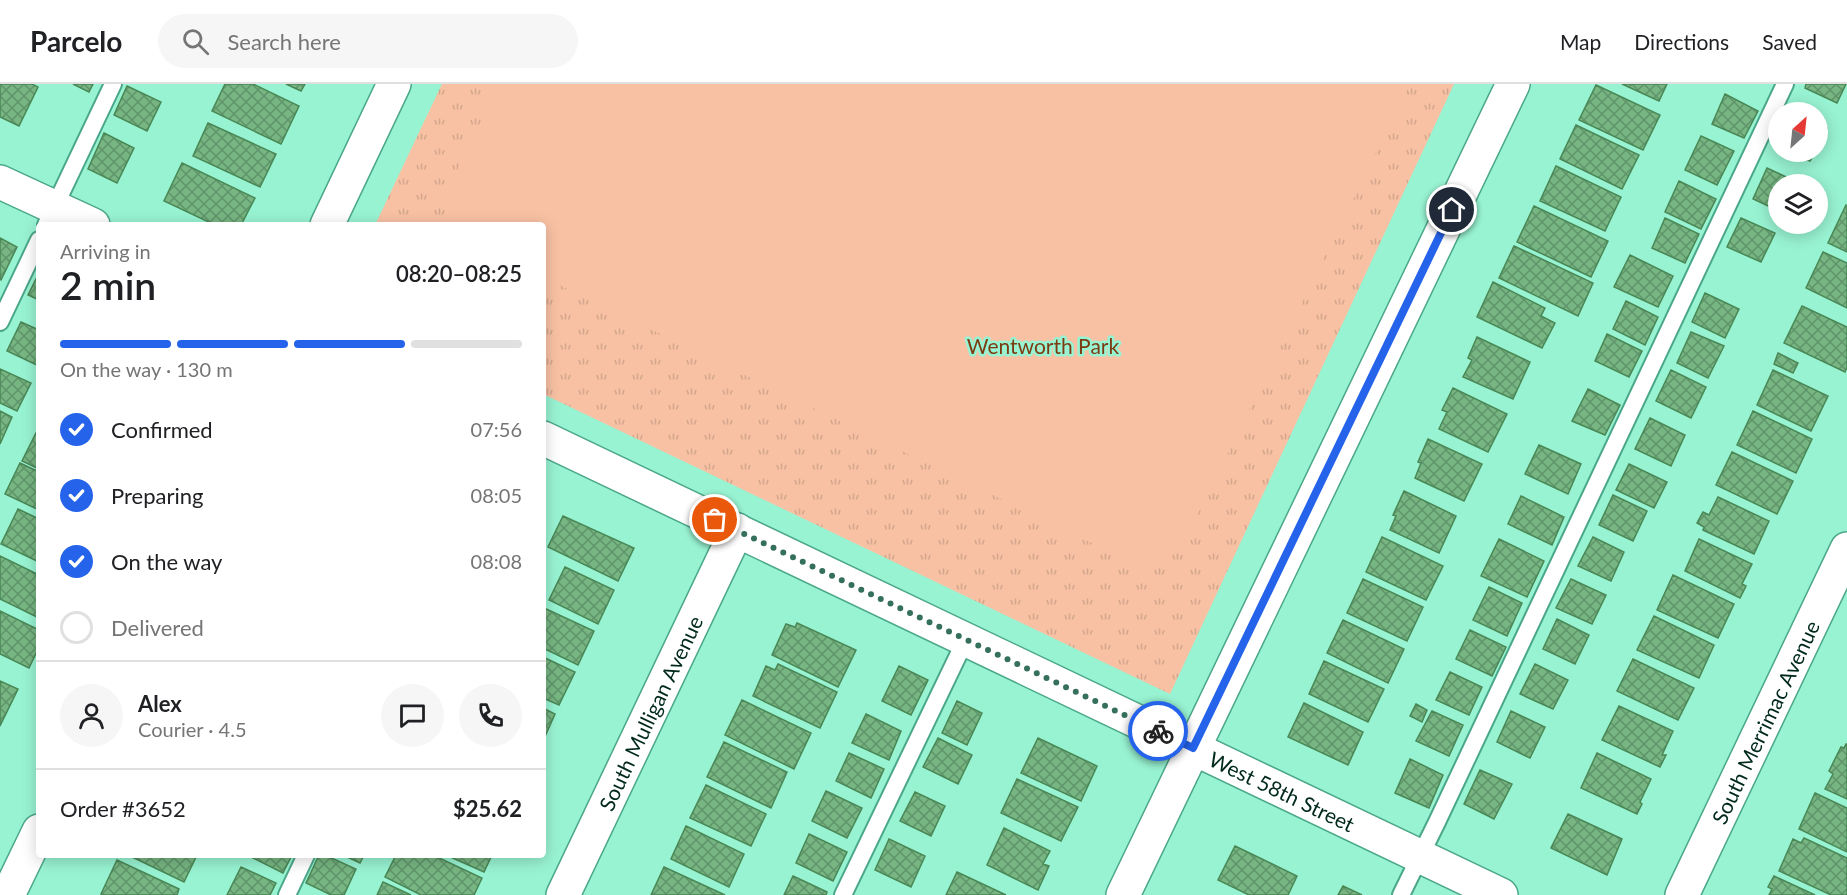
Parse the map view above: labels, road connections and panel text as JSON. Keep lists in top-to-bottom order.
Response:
{
  "streets": {
    "street": ["South Mulligan Avenue", "South Merrimac Avenue", "West 58th Street"]
  },
  "crossings": [
    ["South Mulligan Avenue", "West 58th Street"]
  ],
  "parks": ["Wentworth Park"],
  "north": "top right",
  "page": {
    "header": "Parcelo",
    "search": "Search here",
    "nav": ["Map", "Directions", "Saved"],
    "heading": ["2 min", "Arriving in", "08:20–08:25"],
    "panel": [
      "Alex",
      "Courier · 4.5",
      "Order #3652",
      "$25.62"
    ],
    "bar": "On the way · 130 m",
    "list": [
      ["Confirmed", "07:56"],
      ["Preparing", "08:05"],
      ["On the way", "08:08"],
      "Delivered"
    ]
  }
}
